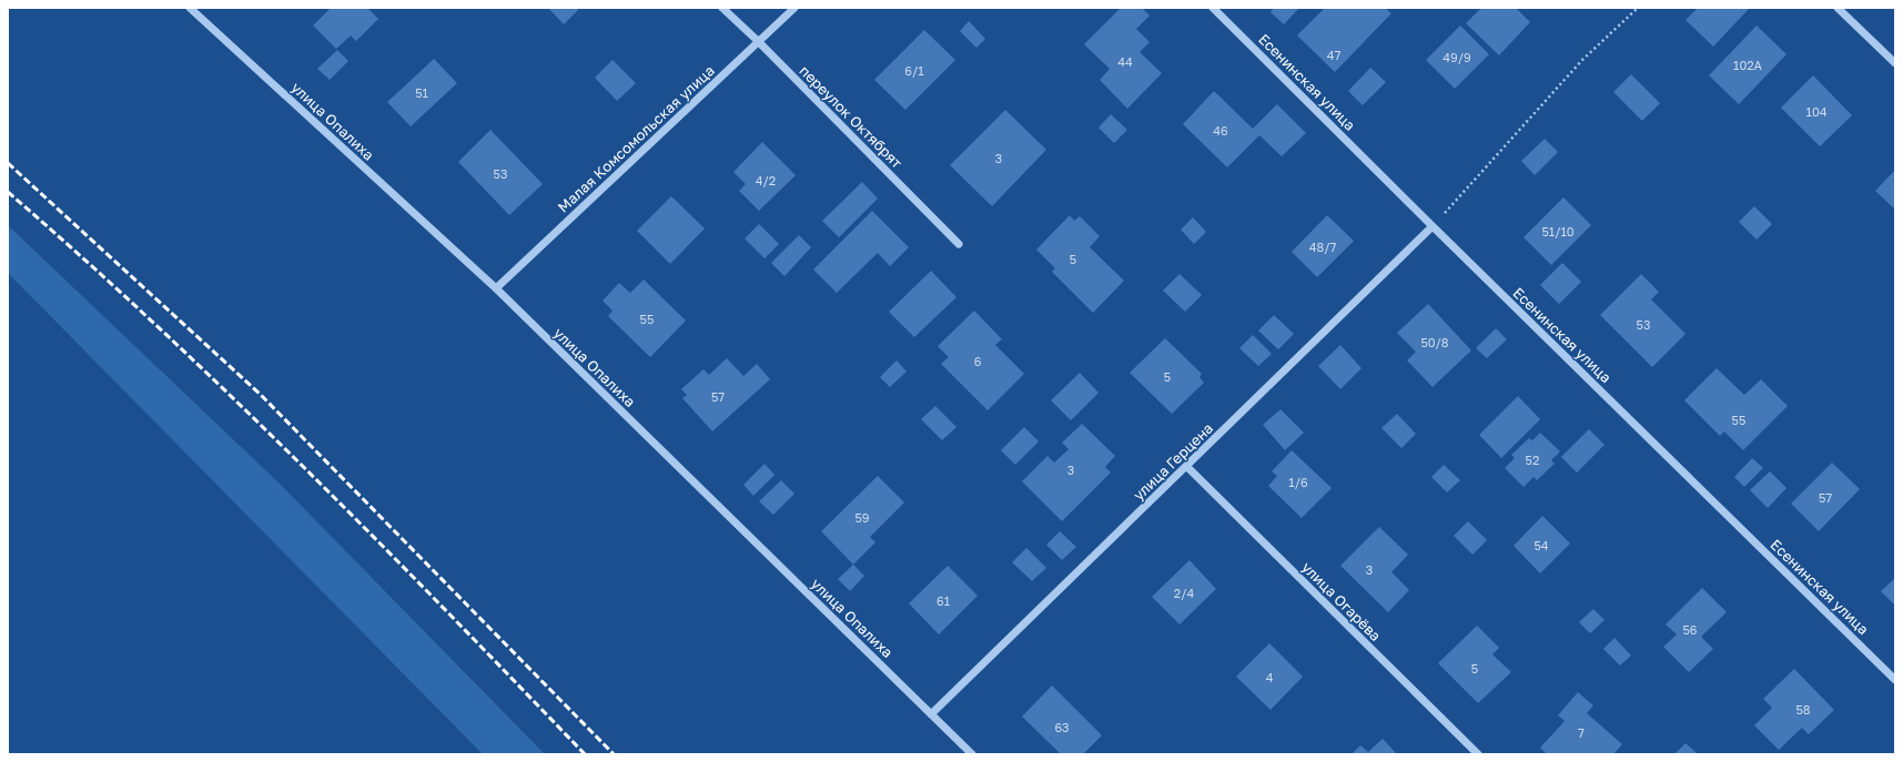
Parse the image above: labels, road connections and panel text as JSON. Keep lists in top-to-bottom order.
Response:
{
  "streets": {
    "street": [
      "Есенинская улица",
      "переулок Октябрят",
      "улица Опалиха",
      "Малая Комсомольская улица",
      "улица Герцена",
      "улица Огарёва"
    ]
  },
  "crossings": [
    ["Есенинская улица", "улица Герцена"],
    ["переулок Октябрят", "Малая Комсомольская улица"],
    ["улица Опалиха", "Малая Комсомольская улица"],
    ["улица Опалиха", "улица Герцена"],
    ["улица Герцена", "улица Огарёва"]
  ],
  "house_numbers": [
    "47",
    "49/9",
    "44",
    "102А",
    "6/1",
    "51",
    "104",
    "46",
    "3",
    "53",
    "4/2",
    "51/10",
    "48/7",
    "5",
    "55",
    "53",
    "50/8",
    "6",
    "5",
    "57",
    "55",
    "52",
    "3",
    "1/6",
    "57",
    "59",
    "54",
    "3",
    "2/4",
    "61",
    "56",
    "5",
    "4",
    "58",
    "63",
    "7"
  ]
}
